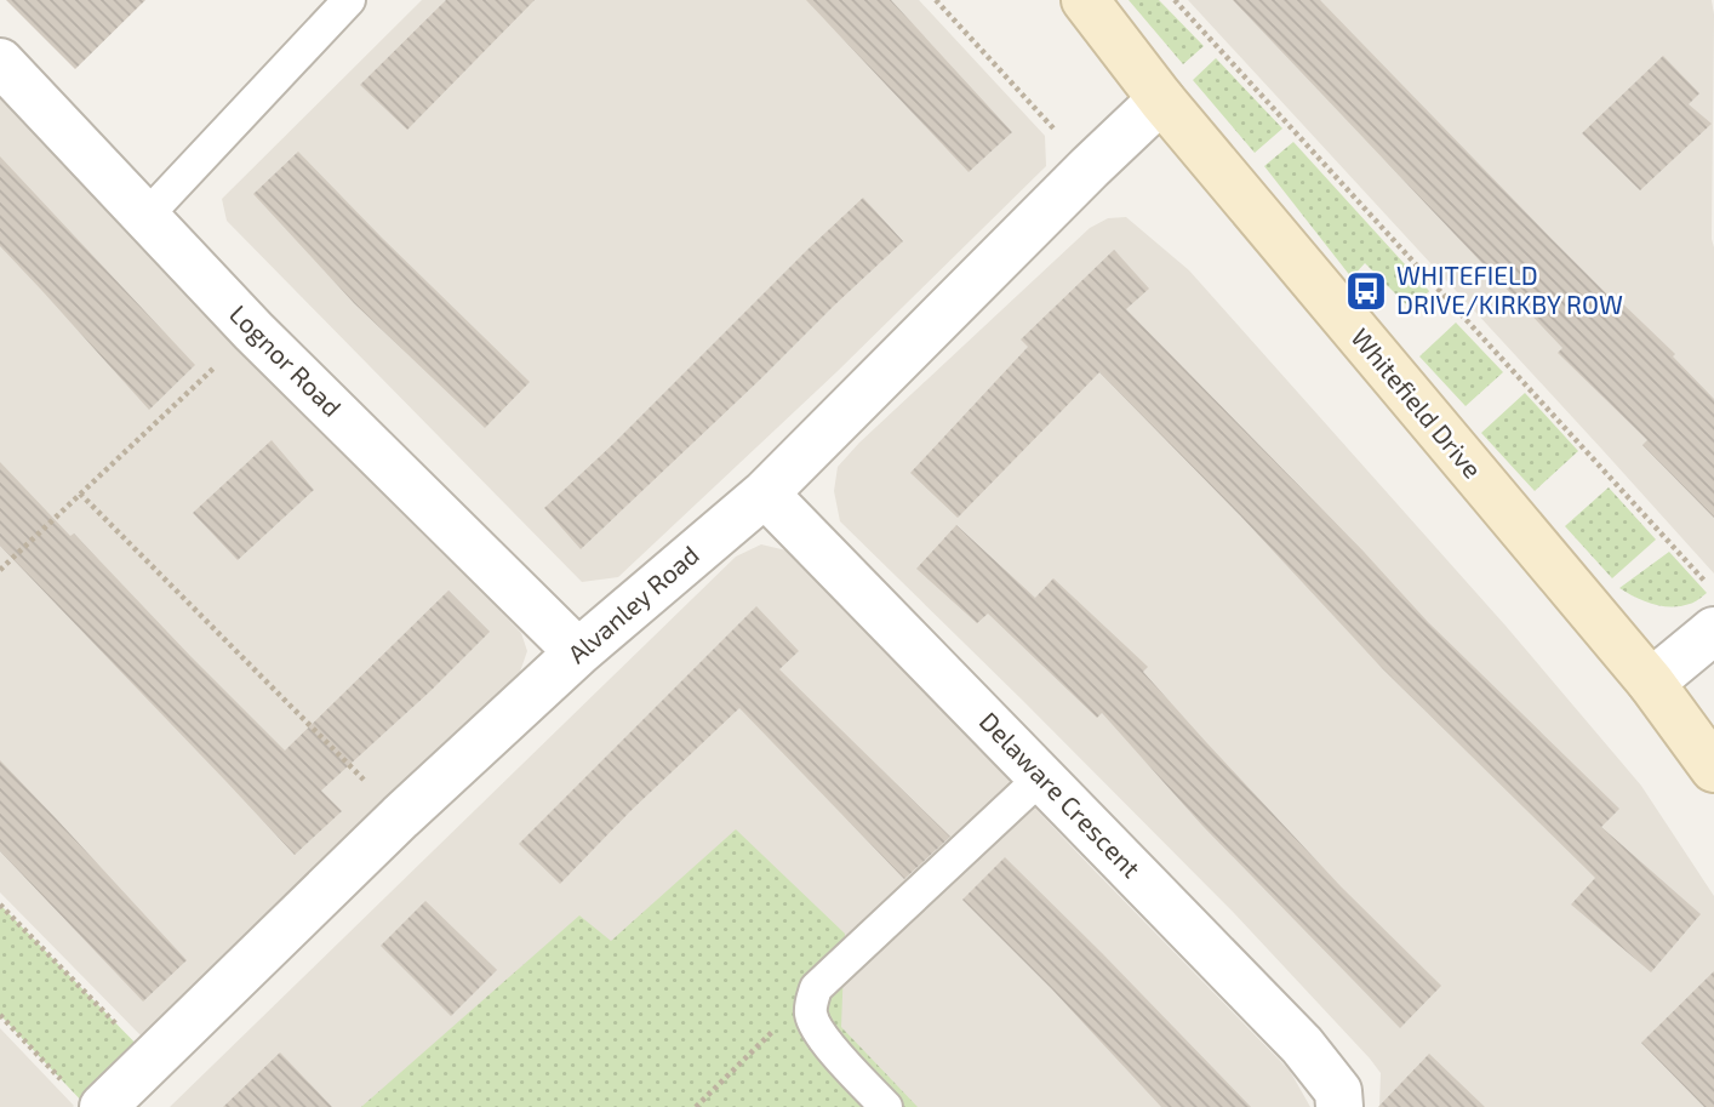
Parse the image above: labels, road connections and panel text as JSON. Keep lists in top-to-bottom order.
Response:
{
  "streets": {
    "main road": ["Whitefield Drive"],
    "street": ["Lognor Road", "Alvanley Road", "Delaware Crescent"]
  },
  "crossings": [
    ["Lognor Road", "Alvanley Road"],
    ["Whitefield Drive", "Alvanley Road"],
    ["Alvanley Road", "Delaware Crescent"]
  ],
  "places": {
    "bus stop": ["WHITEFIELD DRIVE/KIRKBY ROW"]
  }
}
